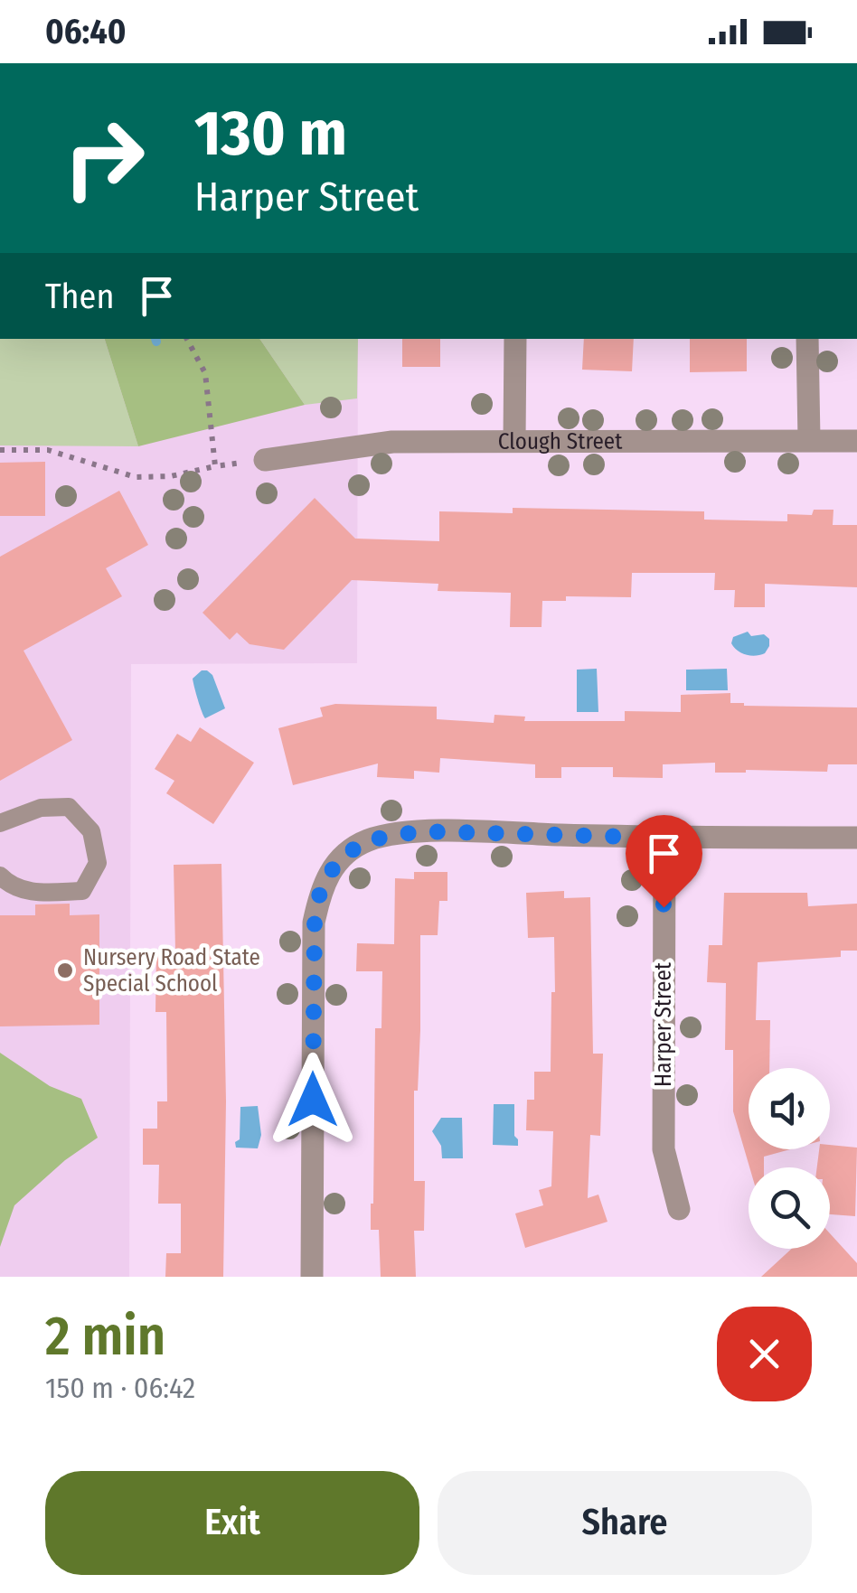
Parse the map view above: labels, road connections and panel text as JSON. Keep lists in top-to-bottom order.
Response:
{
  "streets": {
    "street": ["Clough Street", "Harper Street"]
  },
  "places": ["Nursery Road State Special School"],
  "page": {
    "status": "06:40",
    "turn": ["130 m", "Harper Street"],
    "then": "Then",
    "heading": ["2 min", "150 m · 06:42"],
    "buttons": ["Exit", "Share"]
  }
}
